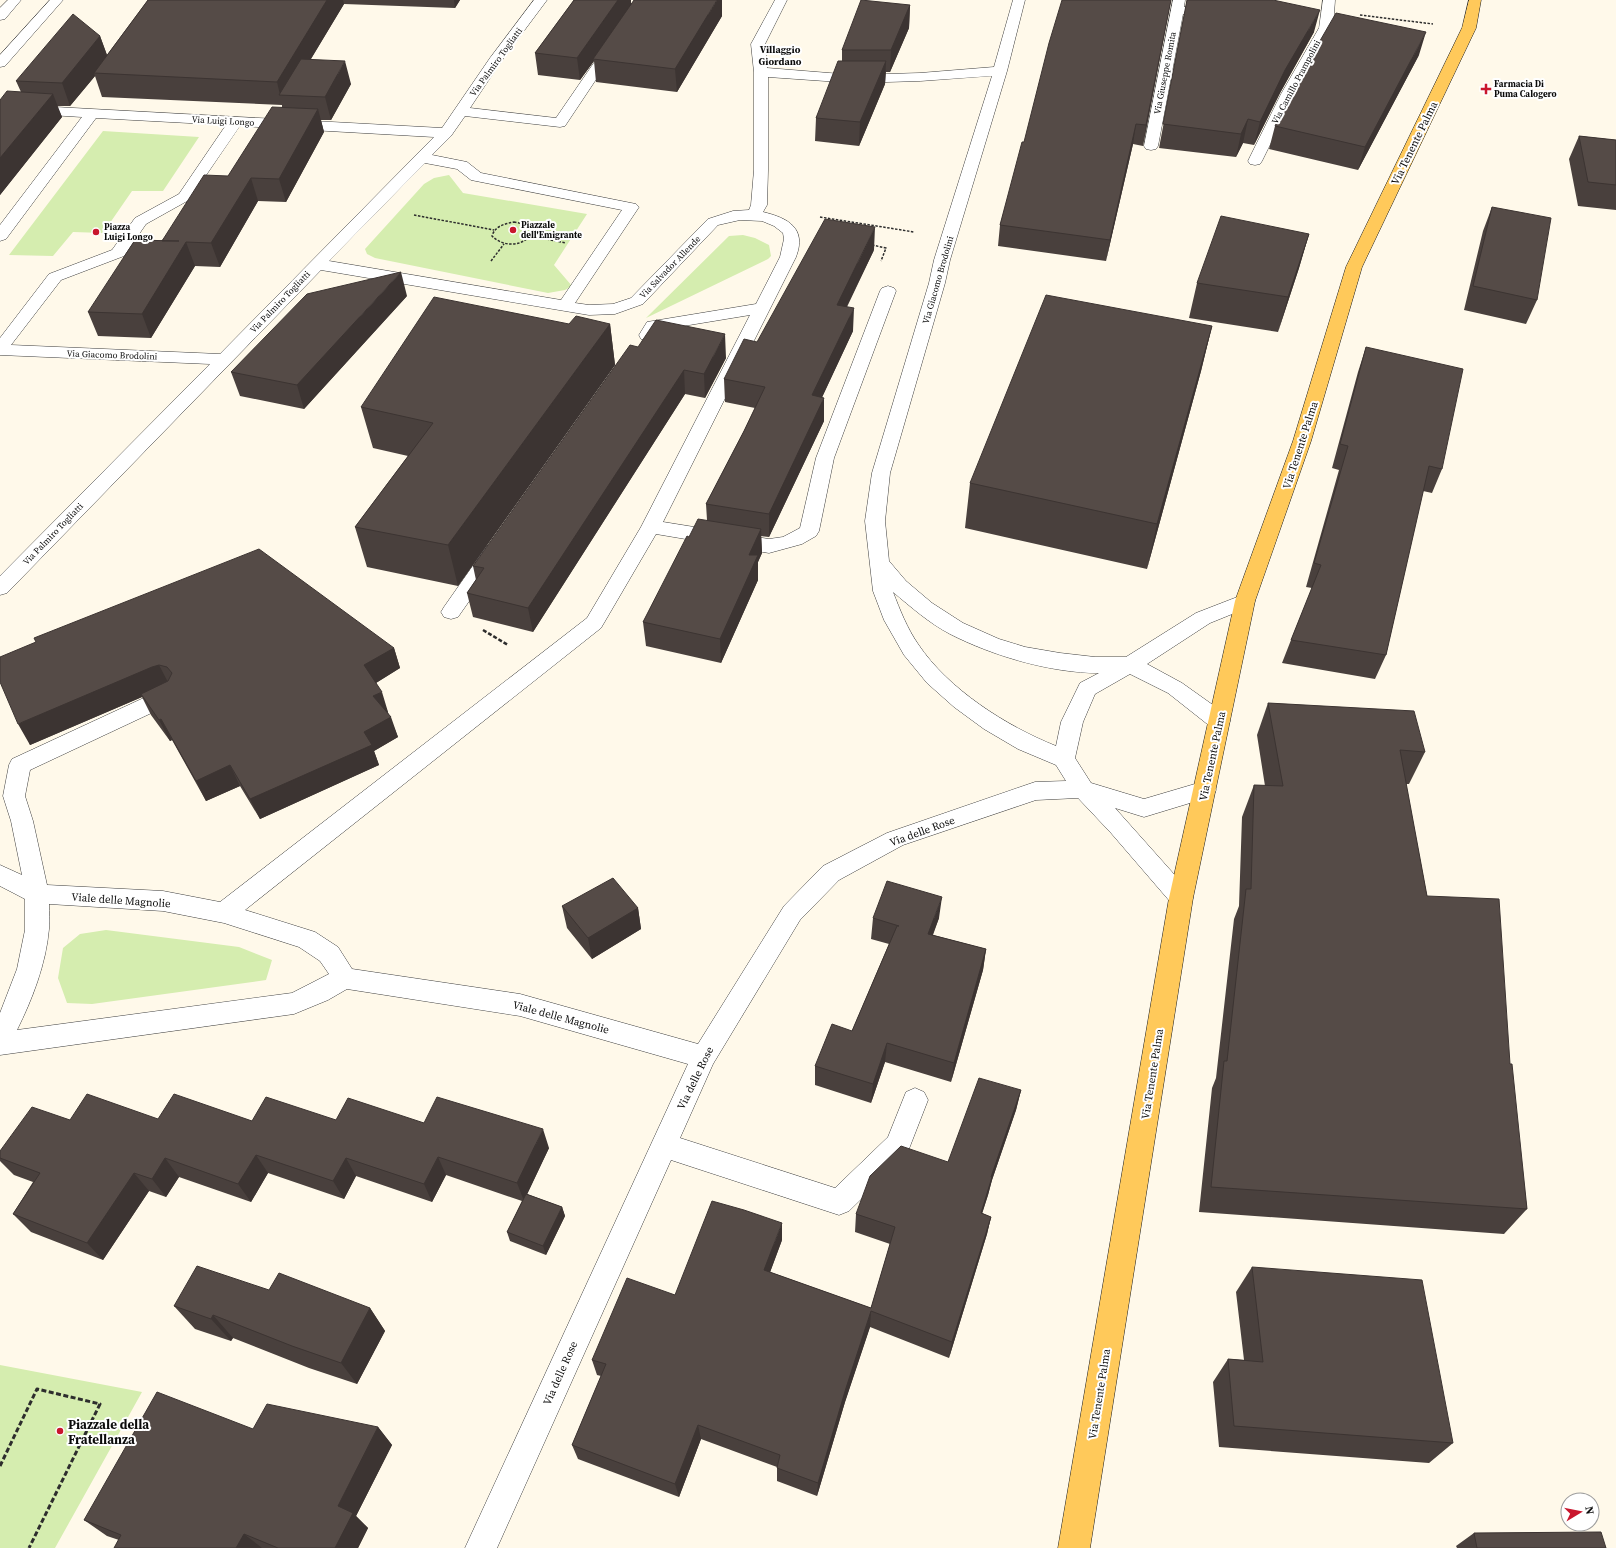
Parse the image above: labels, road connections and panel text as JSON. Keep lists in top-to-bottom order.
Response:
{
  "streets": {
    "main road": ["Via Tenente Palma"],
    "street": [
      "Via Palmiro Togliatti",
      "Via Giuseppe Romita",
      "Via Camillo Prampolini",
      "Via Luigi Longo",
      "Via Salvador Allende",
      "Via Giacomo Brodolini",
      "Via delle Rose",
      "Viale delle Magnolie"
    ]
  },
  "crossings": [
    ["Via Palmiro Togliatti", "Via Luigi Longo"],
    ["Via Palmiro Togliatti", "Via Salvador Allende"],
    ["Via Palmiro Togliatti", "Via Giacomo Brodolini"],
    ["Via Tenente Palma", "Via delle Rose"],
    ["Via delle Rose", "Viale delle Magnolie"]
  ],
  "districts": ["Villaggio Giordano"],
  "places": {
    "health": ["Farmacia Di Puma Calogero"],
    "other": ["Piazzale dell'Emigrante", "Piazza Luigi Longo", "Piazzale della Fratellanza"]
  },
  "north": "right"
}
